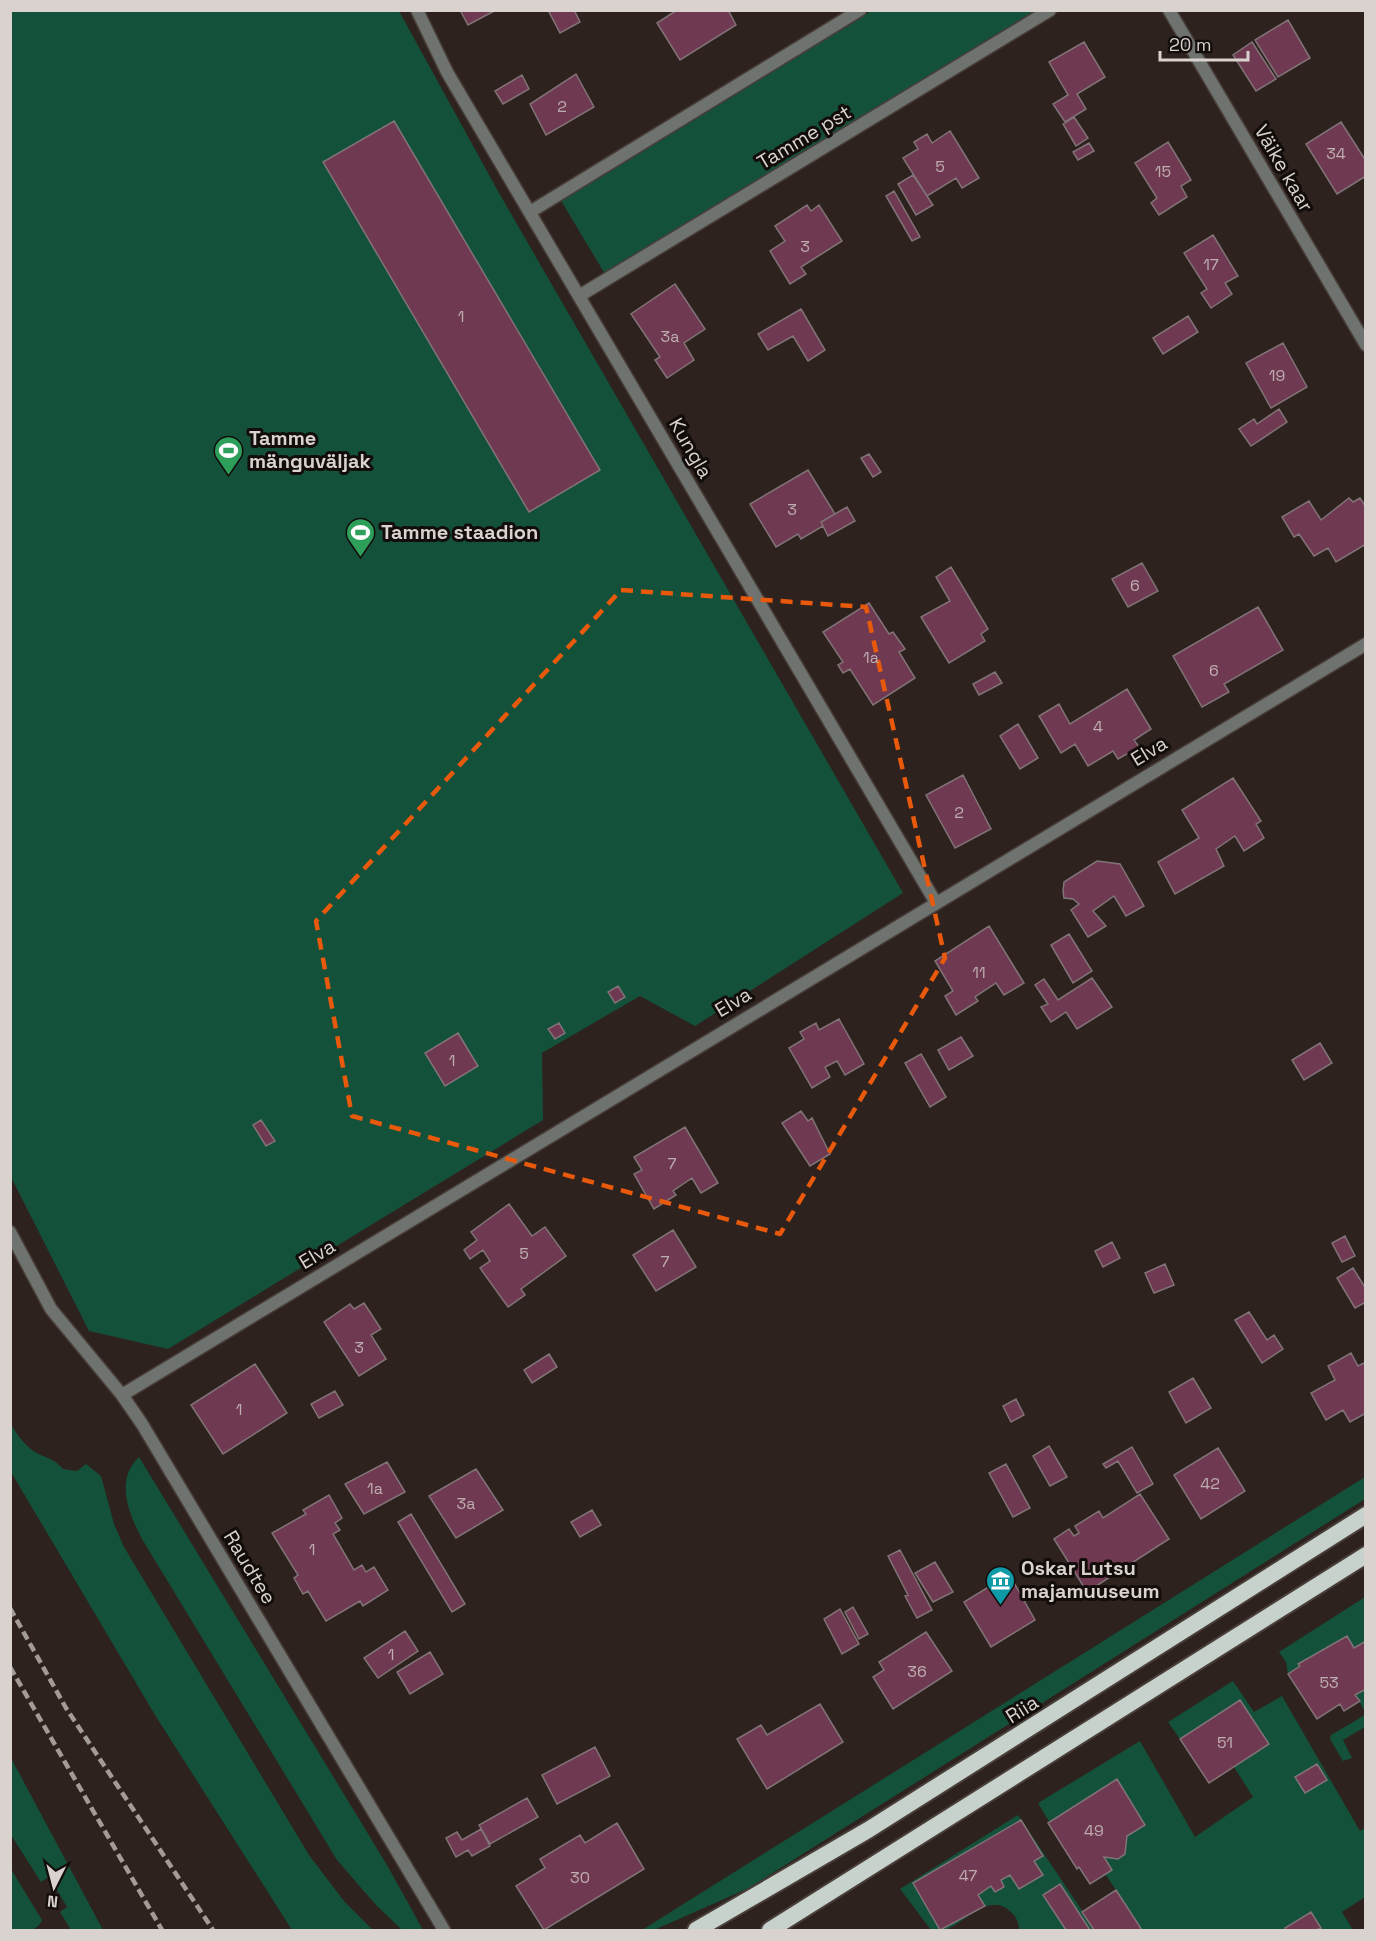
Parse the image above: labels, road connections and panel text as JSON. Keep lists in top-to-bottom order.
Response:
{
  "streets": {
    "highway": ["Riia"],
    "street": [
      "Tamme pst",
      "Väike kaar",
      "Kungla",
      "Elva",
      "Raudtee"
    ]
  },
  "crossings": [
    ["Tamme pst", "Kungla"],
    ["Kungla", "Elva"],
    ["Elva", "Raudtee"]
  ],
  "places": {
    "sports": ["Tamme mänguväljak", "Tamme staadion"],
    "museum": ["Oskar Lutsu majamuuseum"]
  },
  "house_numbers": [
    "2",
    "34",
    "5",
    "15",
    "3",
    "17",
    "1",
    "3a",
    "19",
    "3",
    "6",
    "1a",
    "6",
    "4",
    "2",
    "11",
    "1",
    "7",
    "5",
    "7",
    "3",
    "1",
    "42",
    "1a",
    "3a",
    "1",
    "1",
    "36",
    "53",
    "51",
    "49",
    "47",
    "30"
  ],
  "scale_bar": "20 m",
  "north": "bottom"
}
